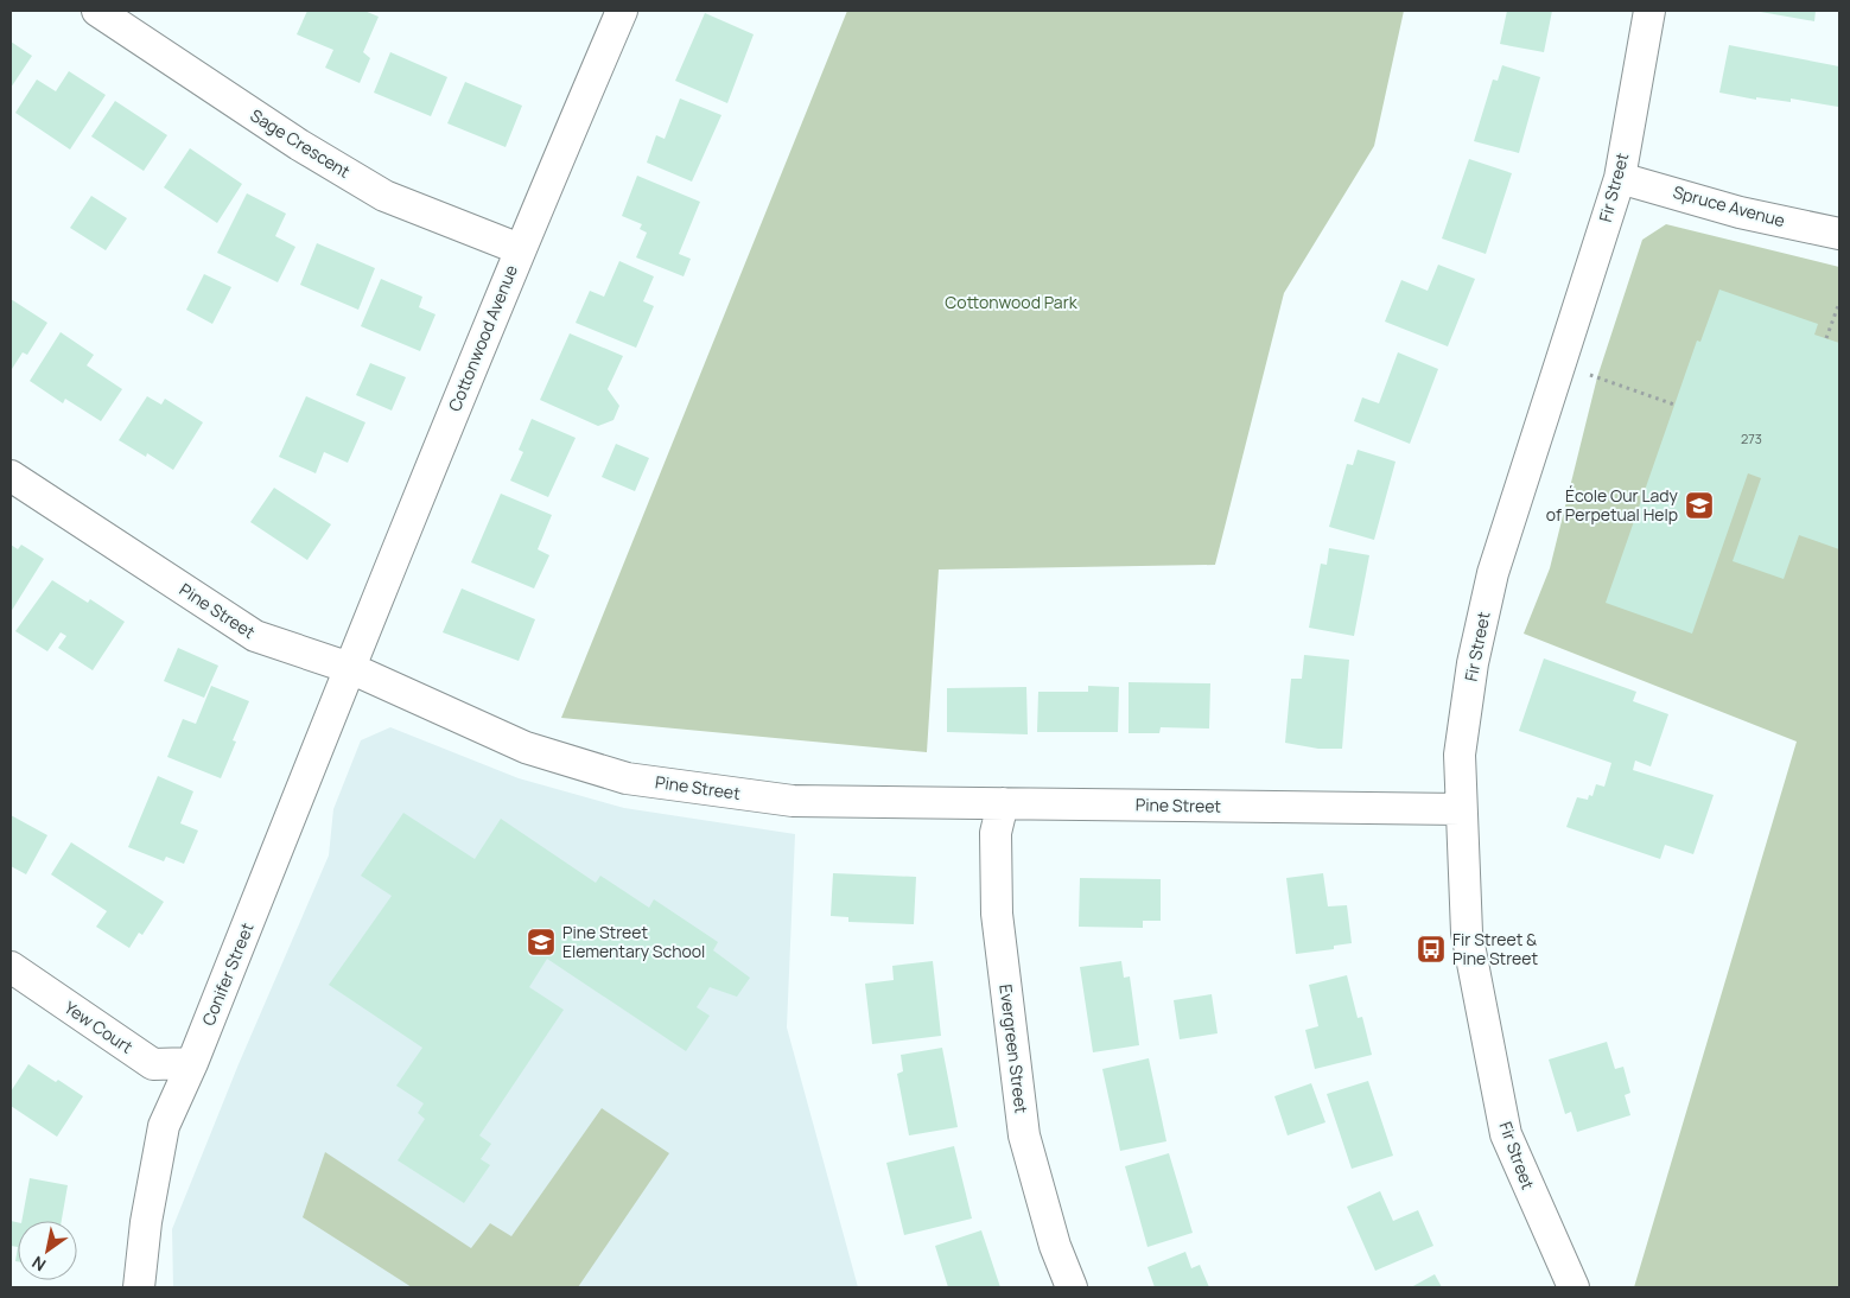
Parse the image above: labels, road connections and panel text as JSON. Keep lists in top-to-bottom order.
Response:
{
  "streets": {
    "street": [
      "Sage Crescent",
      "Fir Street",
      "Spruce Avenue",
      "Cottonwood Avenue",
      "Pine Street",
      "Conifer Street",
      "Yew Court",
      "Evergreen Street"
    ]
  },
  "crossings": [
    ["Sage Crescent", "Cottonwood Avenue"],
    ["Fir Street", "Spruce Avenue"],
    ["Fir Street", "Pine Street"],
    ["Cottonwood Avenue", "Pine Street"],
    ["Cottonwood Avenue", "Conifer Street"],
    ["Pine Street", "Conifer Street"],
    ["Pine Street", "Evergreen Street"],
    ["Conifer Street", "Yew Court"]
  ],
  "parks": ["Cottonwood Park"],
  "places": {
    "school or university": ["École Our Lady of Perpetual Help", "Pine Street Elementary School"],
    "bus stop": ["Fir Street & Pine Street"]
  },
  "house_numbers": ["273"],
  "north": "bottom left"
}
